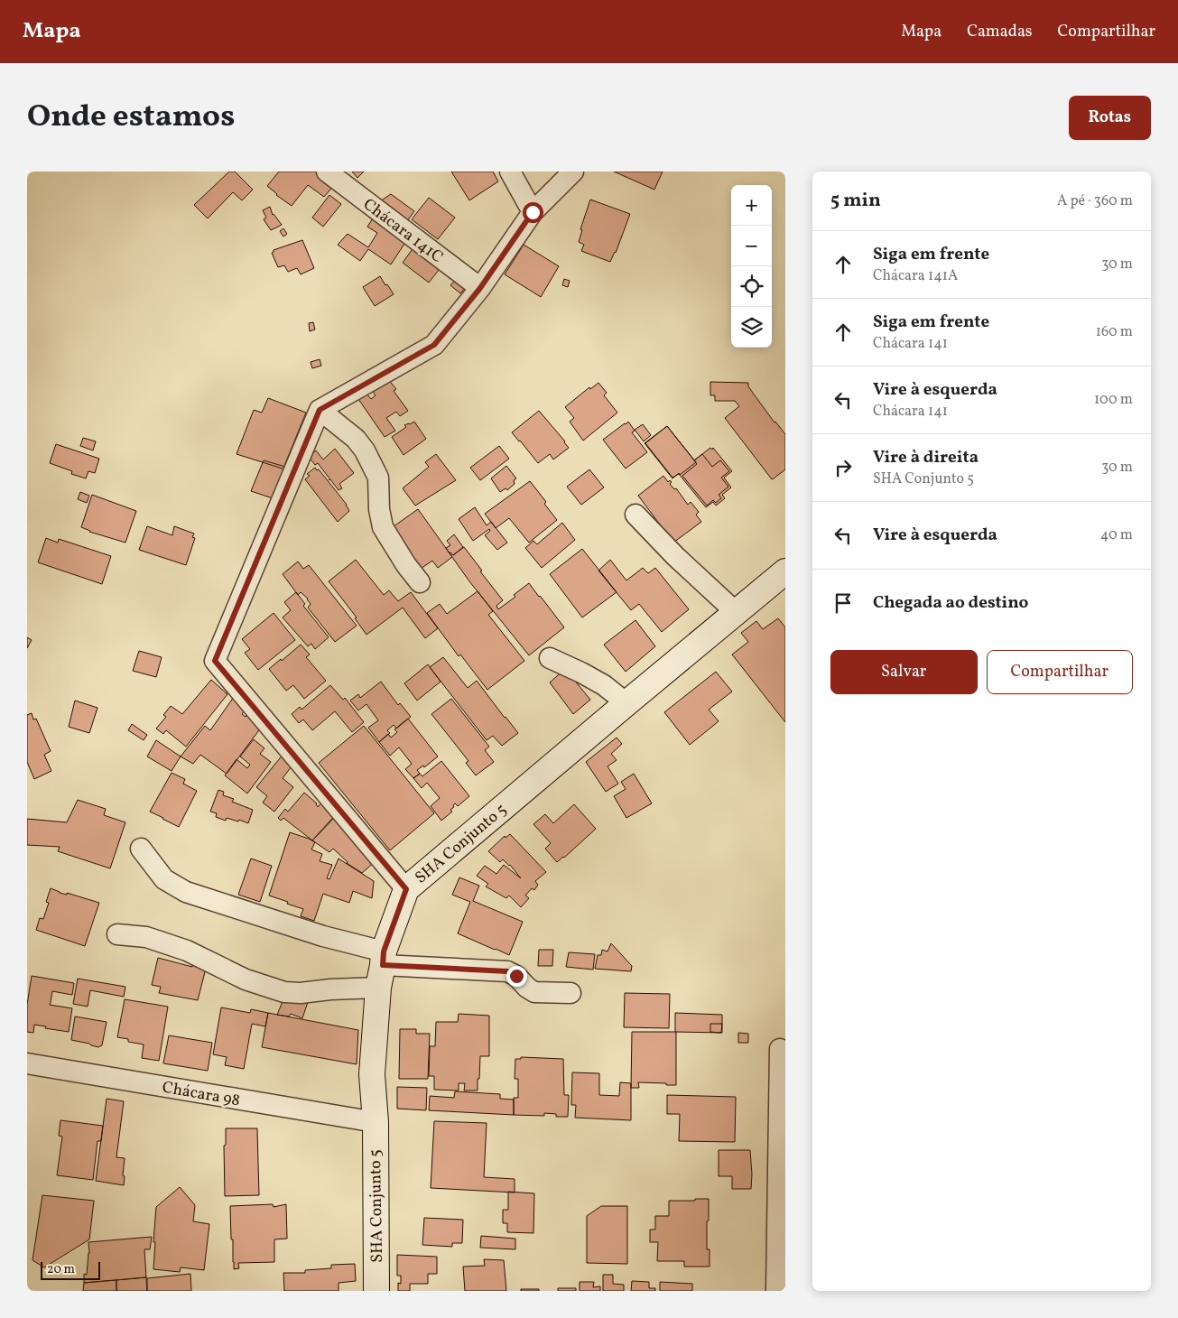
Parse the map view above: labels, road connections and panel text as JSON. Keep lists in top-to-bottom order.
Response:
{
  "streets": {
    "street": ["Chácara 141C", "SHA Conjunto 5", "Chácara 98"]
  },
  "crossings": [
    ["SHA Conjunto 5", "Chácara 98"]
  ],
  "scale_bar": "20 m",
  "page": {
    "header": "Mapa",
    "nav": ["Mapa", "Camadas", "Compartilhar"],
    "title": "Onde estamos",
    "buttons": [
      "Rotas",
      ["Salvar", "Compartilhar"]
    ],
    "heading": ["5 min", "A pé · 360 m"],
    "map_buttons": ["+", "−"],
    "list": [
      ["Siga em frente", "Chácara 141A", "30 m"],
      ["Siga em frente", "Chácara 141", "160 m"],
      ["Vire à esquerda", "Chácara 141", "100 m"],
      ["Vire à direita", "SHA Conjunto 5", "30 m"],
      ["Vire à esquerda", "40 m"],
      "Chegada ao destino"
    ],
    "scale": "20 m"
  }
}
